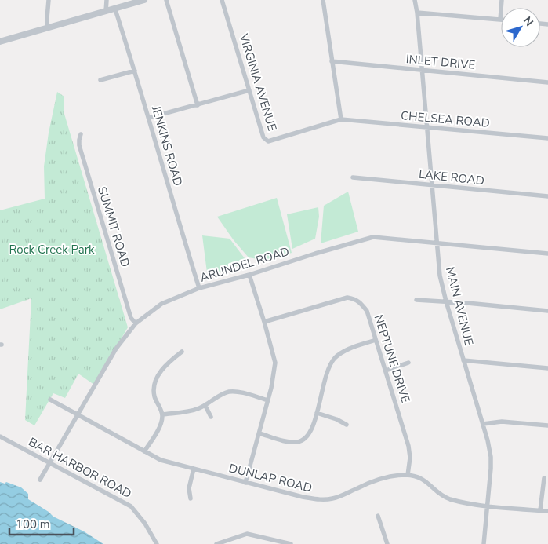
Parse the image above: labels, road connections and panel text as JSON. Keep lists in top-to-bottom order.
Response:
{
  "streets": {
    "street": [
      "INLET DRIVE",
      "VIRGINIA AVENUE",
      "CHELSEA ROAD",
      "JENKINS ROAD",
      "LAKE ROAD",
      "SUMMIT ROAD",
      "ARUNDEL ROAD",
      "MAIN AVENUE",
      "NEPTUNE DRIVE",
      "BAR HARBOR ROAD",
      "DUNLAP ROAD"
    ]
  },
  "crossings": [
    ["INLET DRIVE", "MAIN AVENUE"],
    ["VIRGINIA AVENUE", "CHELSEA ROAD"],
    ["CHELSEA ROAD", "MAIN AVENUE"],
    ["JENKINS ROAD", "ARUNDEL ROAD"],
    ["LAKE ROAD", "MAIN AVENUE"],
    ["SUMMIT ROAD", "ARUNDEL ROAD"],
    ["ARUNDEL ROAD", "MAIN AVENUE"],
    ["ARUNDEL ROAD", "BAR HARBOR ROAD"],
    ["ARUNDEL ROAD", "DUNLAP ROAD"],
    ["MAIN AVENUE", "DUNLAP ROAD"],
    ["NEPTUNE DRIVE", "DUNLAP ROAD"]
  ],
  "parks": ["Rock Creek Park"],
  "scale_bar": "100 m",
  "north": "top right"
}
